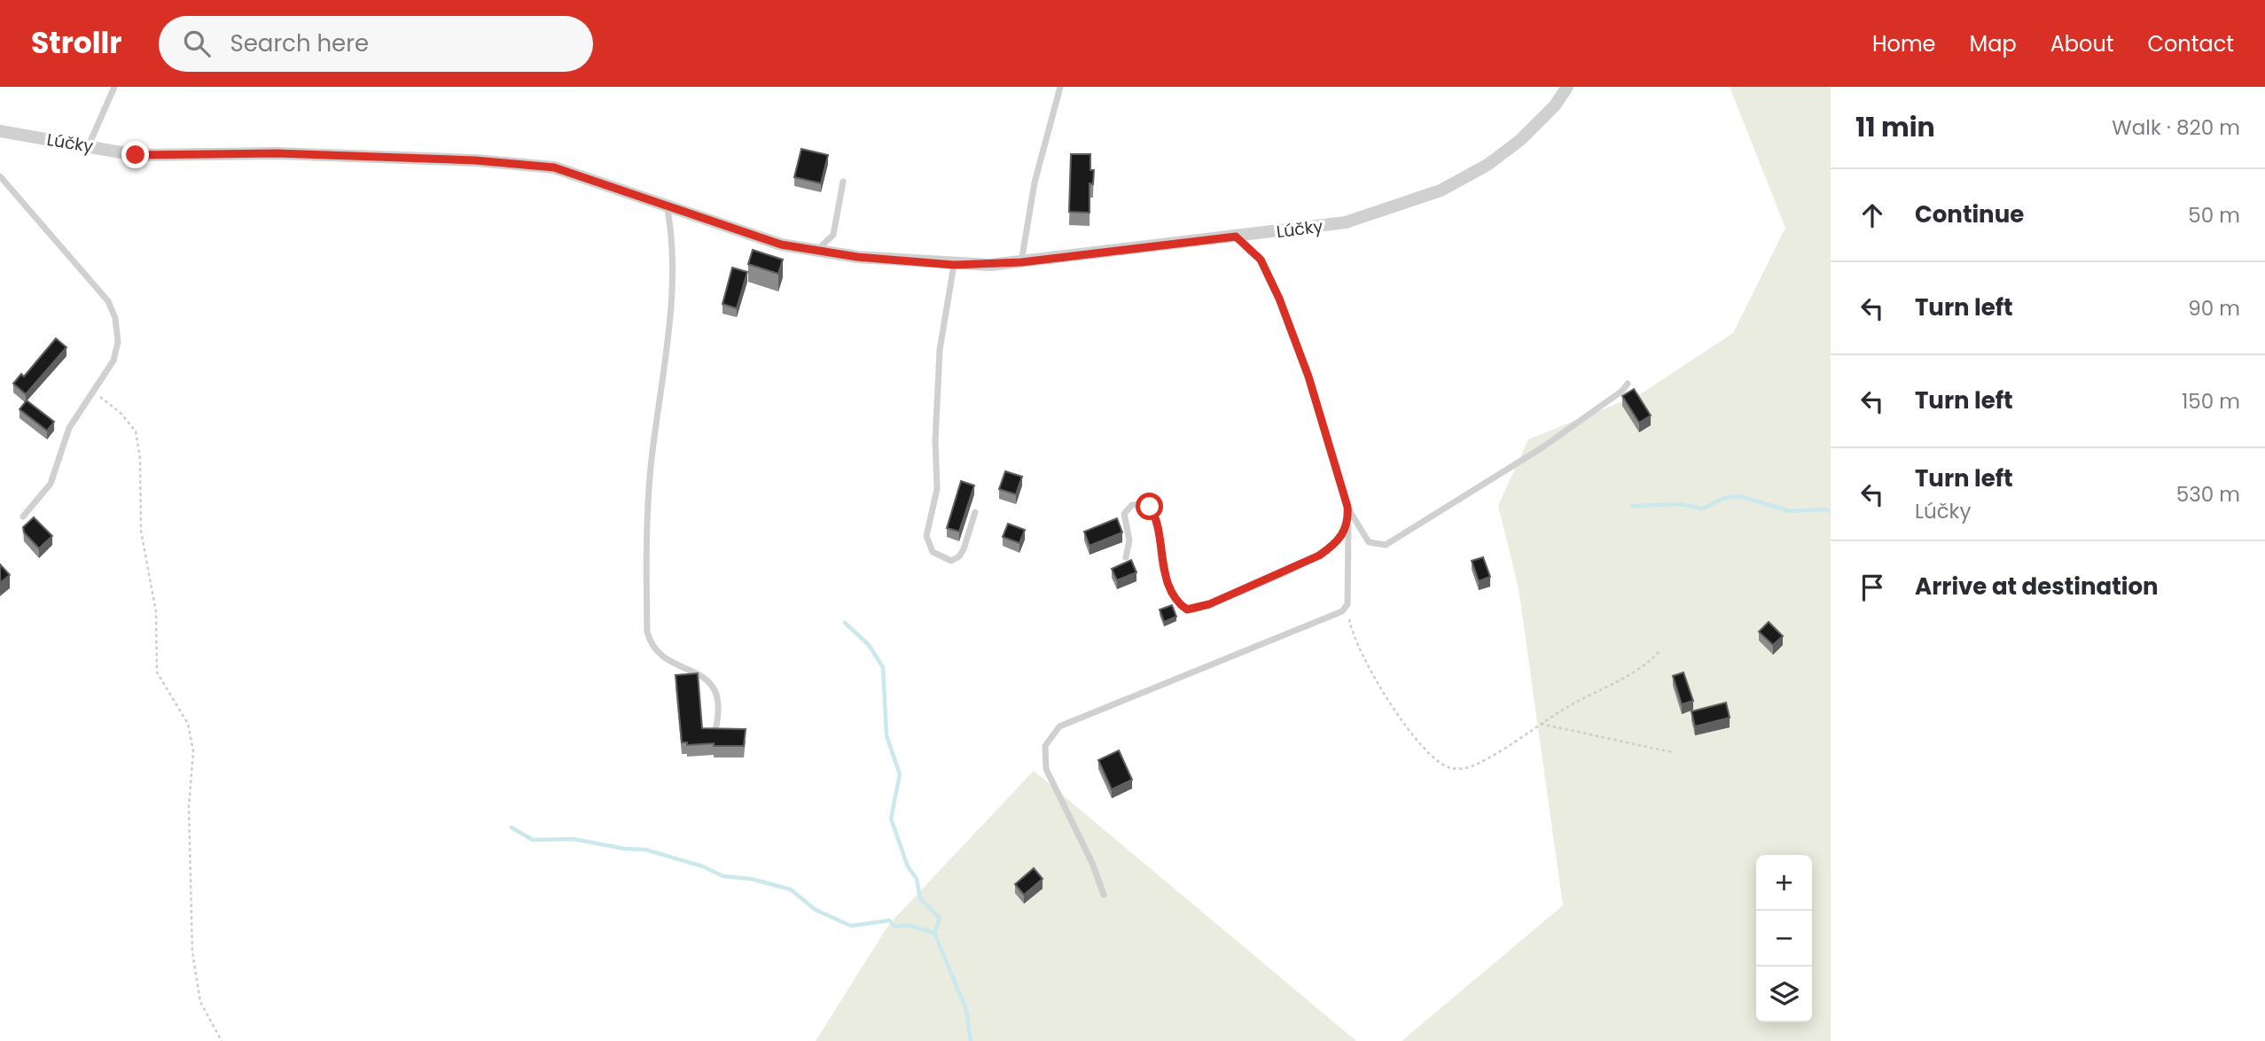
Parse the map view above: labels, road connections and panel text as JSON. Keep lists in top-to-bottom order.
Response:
{
  "streets": {
    "street": ["Lúčky"]
  },
  "page": {
    "header": "Strollr",
    "search": "Search here",
    "nav": [
      "Home",
      "Map",
      "About",
      "Contact"
    ],
    "heading": ["11 min", "Walk · 820 m"],
    "list": [
      ["Continue", "50 m"],
      ["Turn left", "90 m"],
      ["Turn left", "150 m"],
      ["Turn left", "Lúčky", "530 m"],
      "Arrive at destination"
    ],
    "map_buttons": ["+", "−"]
  }
}
